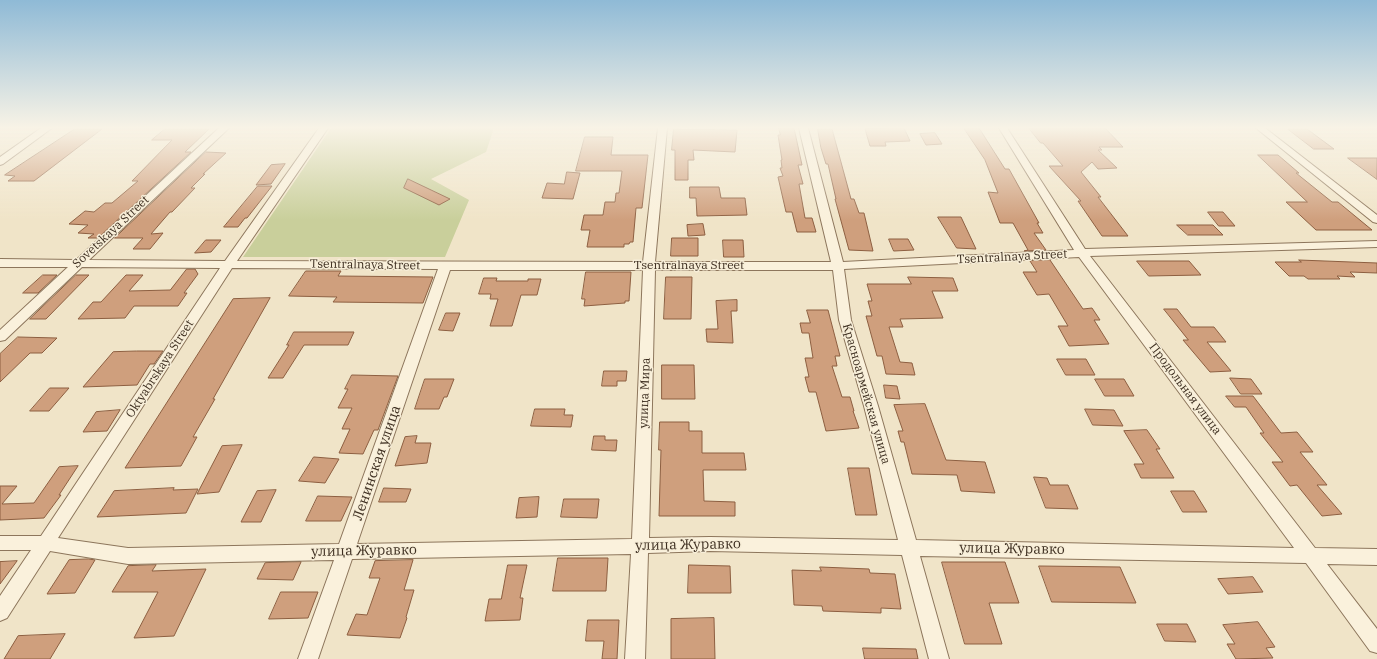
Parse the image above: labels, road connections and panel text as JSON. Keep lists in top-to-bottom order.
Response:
{
  "streets": {
    "street": [
      "Sovetskaya Street",
      "Tsentralnaya Street",
      "Oktyabrskaya Street",
      "Продольная улица",
      "улица Мира",
      "Красноармейская улица",
      "Ленинская улица",
      "улица Журавко"
    ]
  },
  "crossings": [
    ["Sovetskaya Street", "Tsentralnaya Street"],
    ["Tsentralnaya Street", "Oktyabrskaya Street"],
    ["Tsentralnaya Street", "Продольная улица"],
    ["Tsentralnaya Street", "улица Мира"],
    ["Tsentralnaya Street", "Красноармейская улица"],
    ["Tsentralnaya Street", "Ленинская улица"],
    ["Oktyabrskaya Street", "улица Журавко"],
    ["Продольная улица", "улица Журавко"],
    ["улица Мира", "улица Журавко"],
    ["Красноармейская улица", "улица Журавко"],
    ["Ленинская улица", "улица Журавко"]
  ]
}
